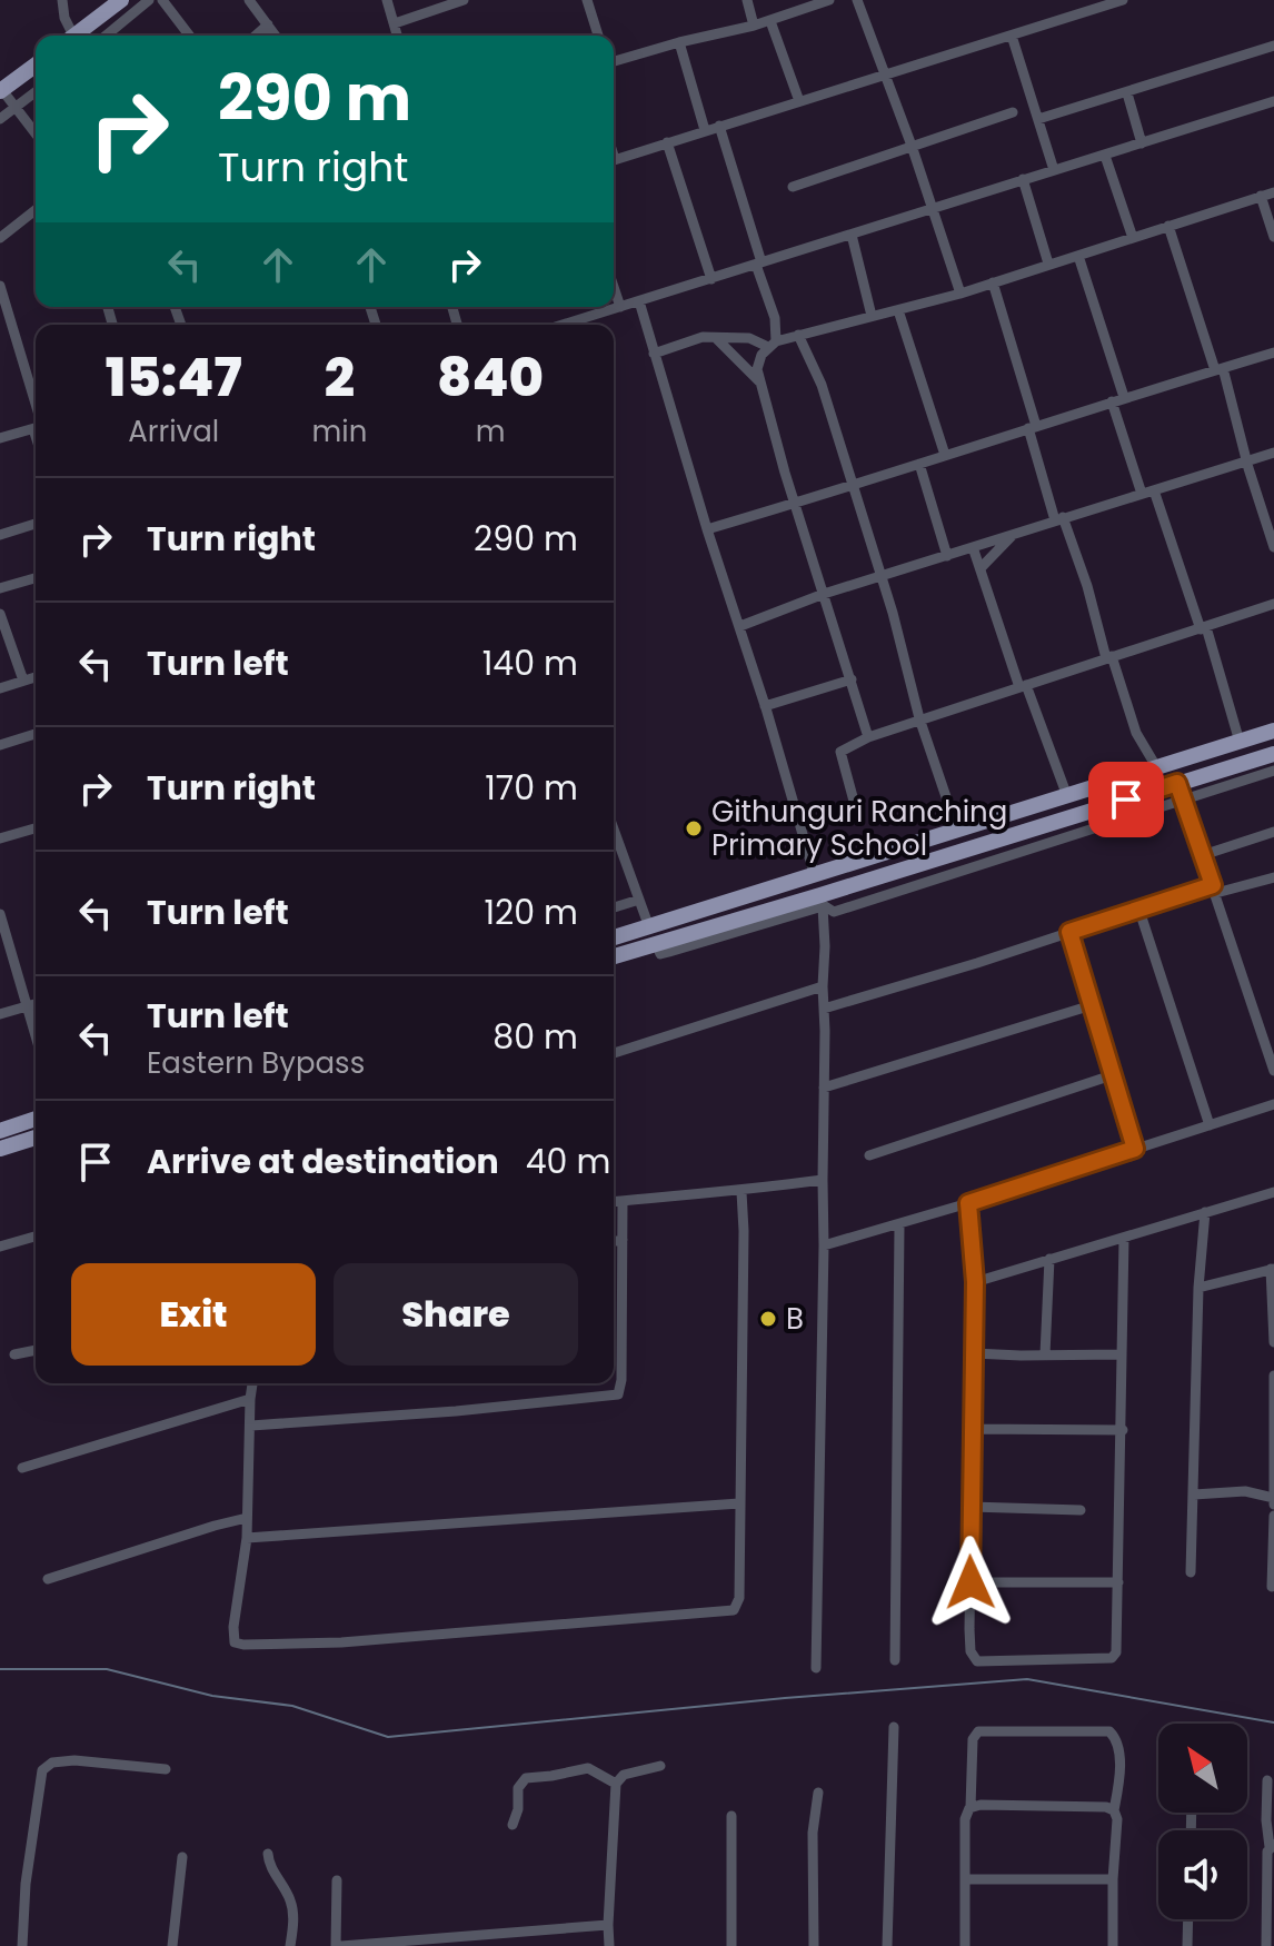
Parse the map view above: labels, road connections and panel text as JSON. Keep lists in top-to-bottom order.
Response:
{
  "places": ["Githunguri Ranching Primary School", "B"],
  "north": "top left",
  "page": {
    "turn": ["290 m", "Turn right"],
    "eta": [
      "15:47",
      "Arrival",
      "2",
      "min",
      "840",
      "m"
    ],
    "list": [
      {
        "name": "Turn right",
        "value": "290 m"
      },
      {
        "name": "Turn left",
        "value": "140 m"
      },
      {
        "name": "Turn right",
        "value": "170 m"
      },
      {
        "name": "Turn left",
        "value": "120 m"
      },
      {
        "name": "Turn left",
        "note": "Eastern Bypass",
        "value": "80 m"
      },
      {
        "name": "Arrive at destination",
        "value": "40 m"
      }
    ],
    "buttons": ["Exit", "Share"]
  }
}
